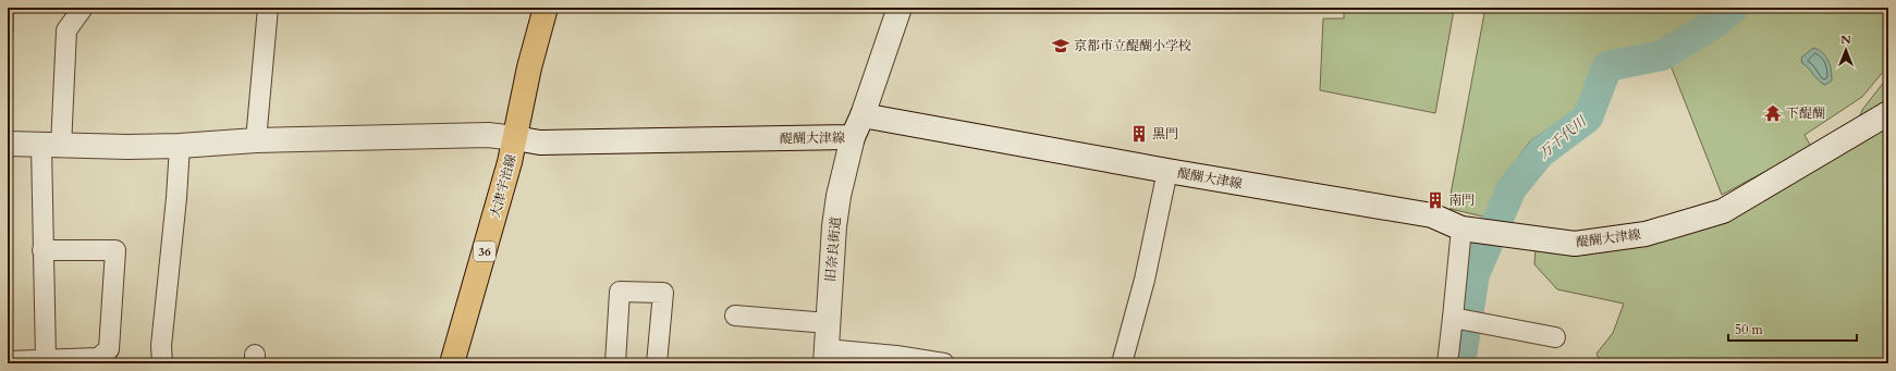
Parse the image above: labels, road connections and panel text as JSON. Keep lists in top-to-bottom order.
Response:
{
  "streets": {
    "main road": [
      "醍醐大津線",
      "大津宇治線",
      "旧奈良街道",
      "36"
    ]
  },
  "crossings": [
    ["醍醐大津線", "大津宇治線"],
    ["醍醐大津線", "旧奈良街道"]
  ],
  "water": ["万千代川"],
  "places": {
    "school or university": ["京都市立醍醐小学校"],
    "temple": ["下醍醐"],
    "building": ["黒門", "南門"]
  },
  "scale_bar": "50 m",
  "north": "top"
}
